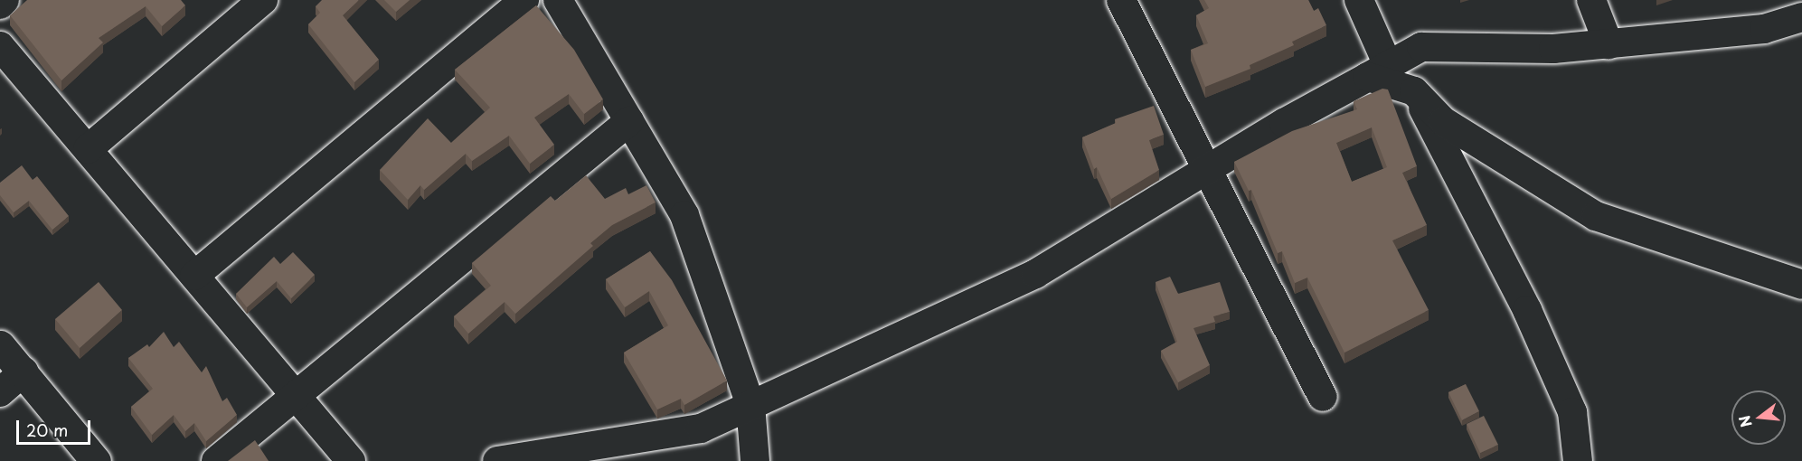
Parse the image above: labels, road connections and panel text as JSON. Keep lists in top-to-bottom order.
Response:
{
  "scale_bar": "20 m",
  "north": "left"
}
